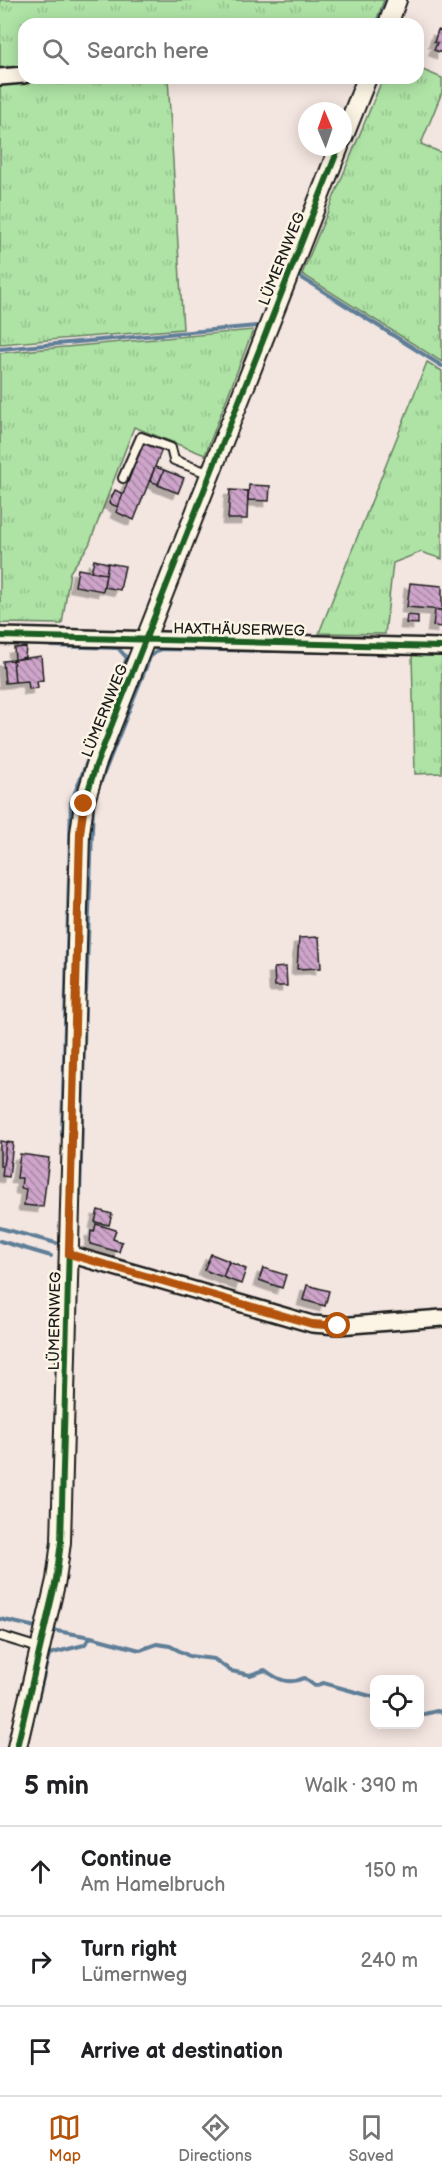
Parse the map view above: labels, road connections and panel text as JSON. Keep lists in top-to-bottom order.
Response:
{
  "streets": {
    "street": ["LÜMERNWEG", "HAXTHÄUSERWEG"]
  },
  "crossings": [
    ["LÜMERNWEG", "HAXTHÄUSERWEG"]
  ],
  "north": "top",
  "page": {
    "search": "Search here",
    "heading": ["5 min", "Walk · 390 m"],
    "list": [
      ["Continue", "Am Hamelbruch", "150 m"],
      ["Turn right", "Lümernweg", "240 m"],
      "Arrive at destination"
    ],
    "nav": ["Map", "Directions", "Saved"]
  }
}
